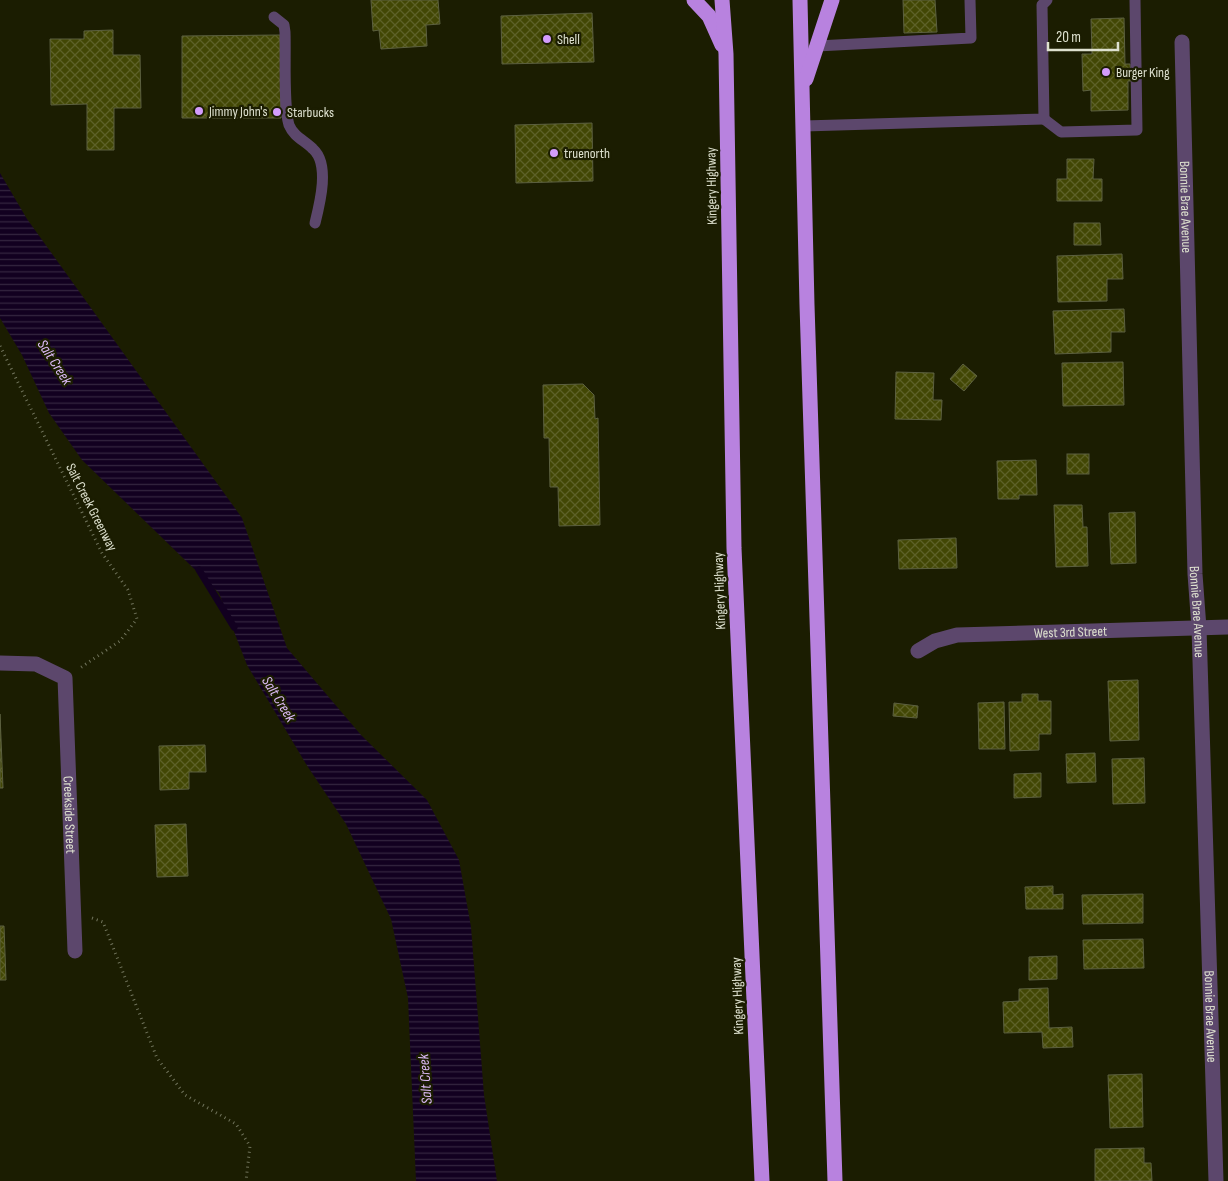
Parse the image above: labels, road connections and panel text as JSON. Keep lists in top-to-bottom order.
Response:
{
  "streets": {
    "highway": ["Kingery Highway"],
    "street": ["Bonnie Brae Avenue", "West 3rd Street", "Creekside Street"],
    "path": ["Salt Creek Greenway"]
  },
  "crossings": [
    ["Bonnie Brae Avenue", "West 3rd Street"],
    ["Salt Creek Greenway", "Creekside Street"]
  ],
  "water": ["Salt Creek"],
  "places": [
    "Shell",
    "Burger King",
    "Jimmy John's",
    "Starbucks",
    "truenorth"
  ],
  "scale_bar": "20 m"
}
